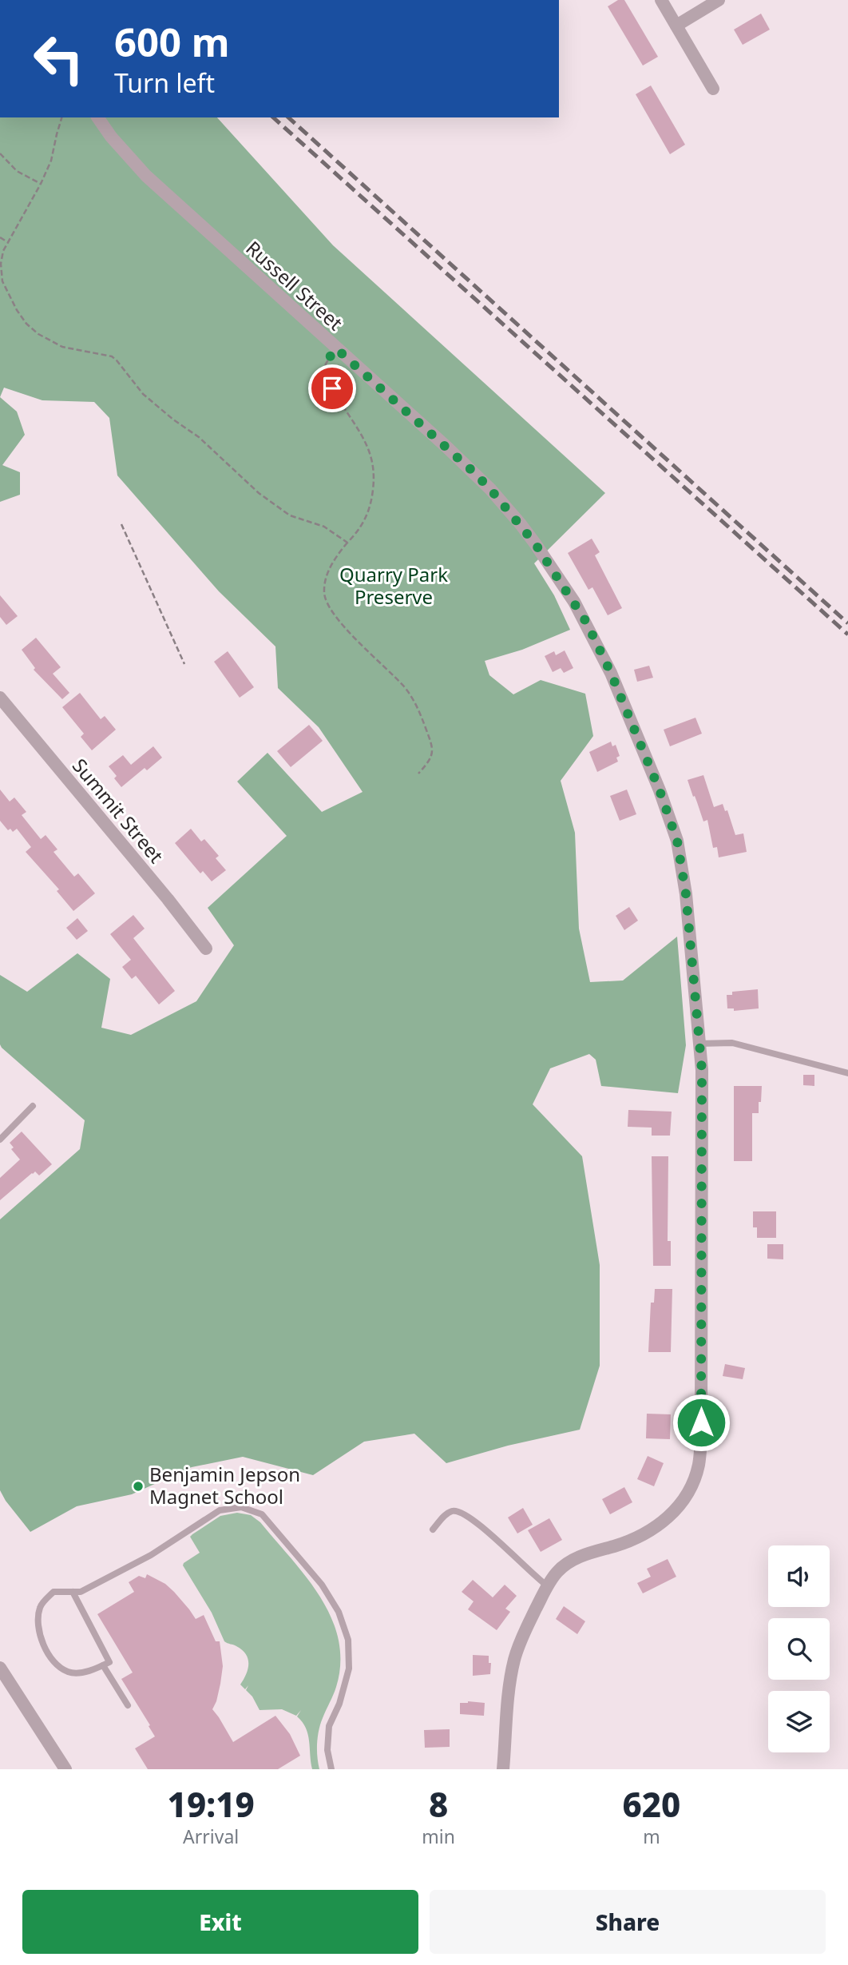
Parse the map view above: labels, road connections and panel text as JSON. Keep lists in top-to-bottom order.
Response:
{
  "streets": {
    "street": ["Russell Street", "Summit Street"]
  },
  "parks": ["Quarry Park Preserve"],
  "places": ["Benjamin Jepson Magnet School"],
  "page": {
    "turn": ["600 m", "Turn left"],
    "eta": [
      "19:19",
      "Arrival",
      "8",
      "min",
      "620",
      "m"
    ],
    "buttons": ["Exit", "Share"]
  }
}
